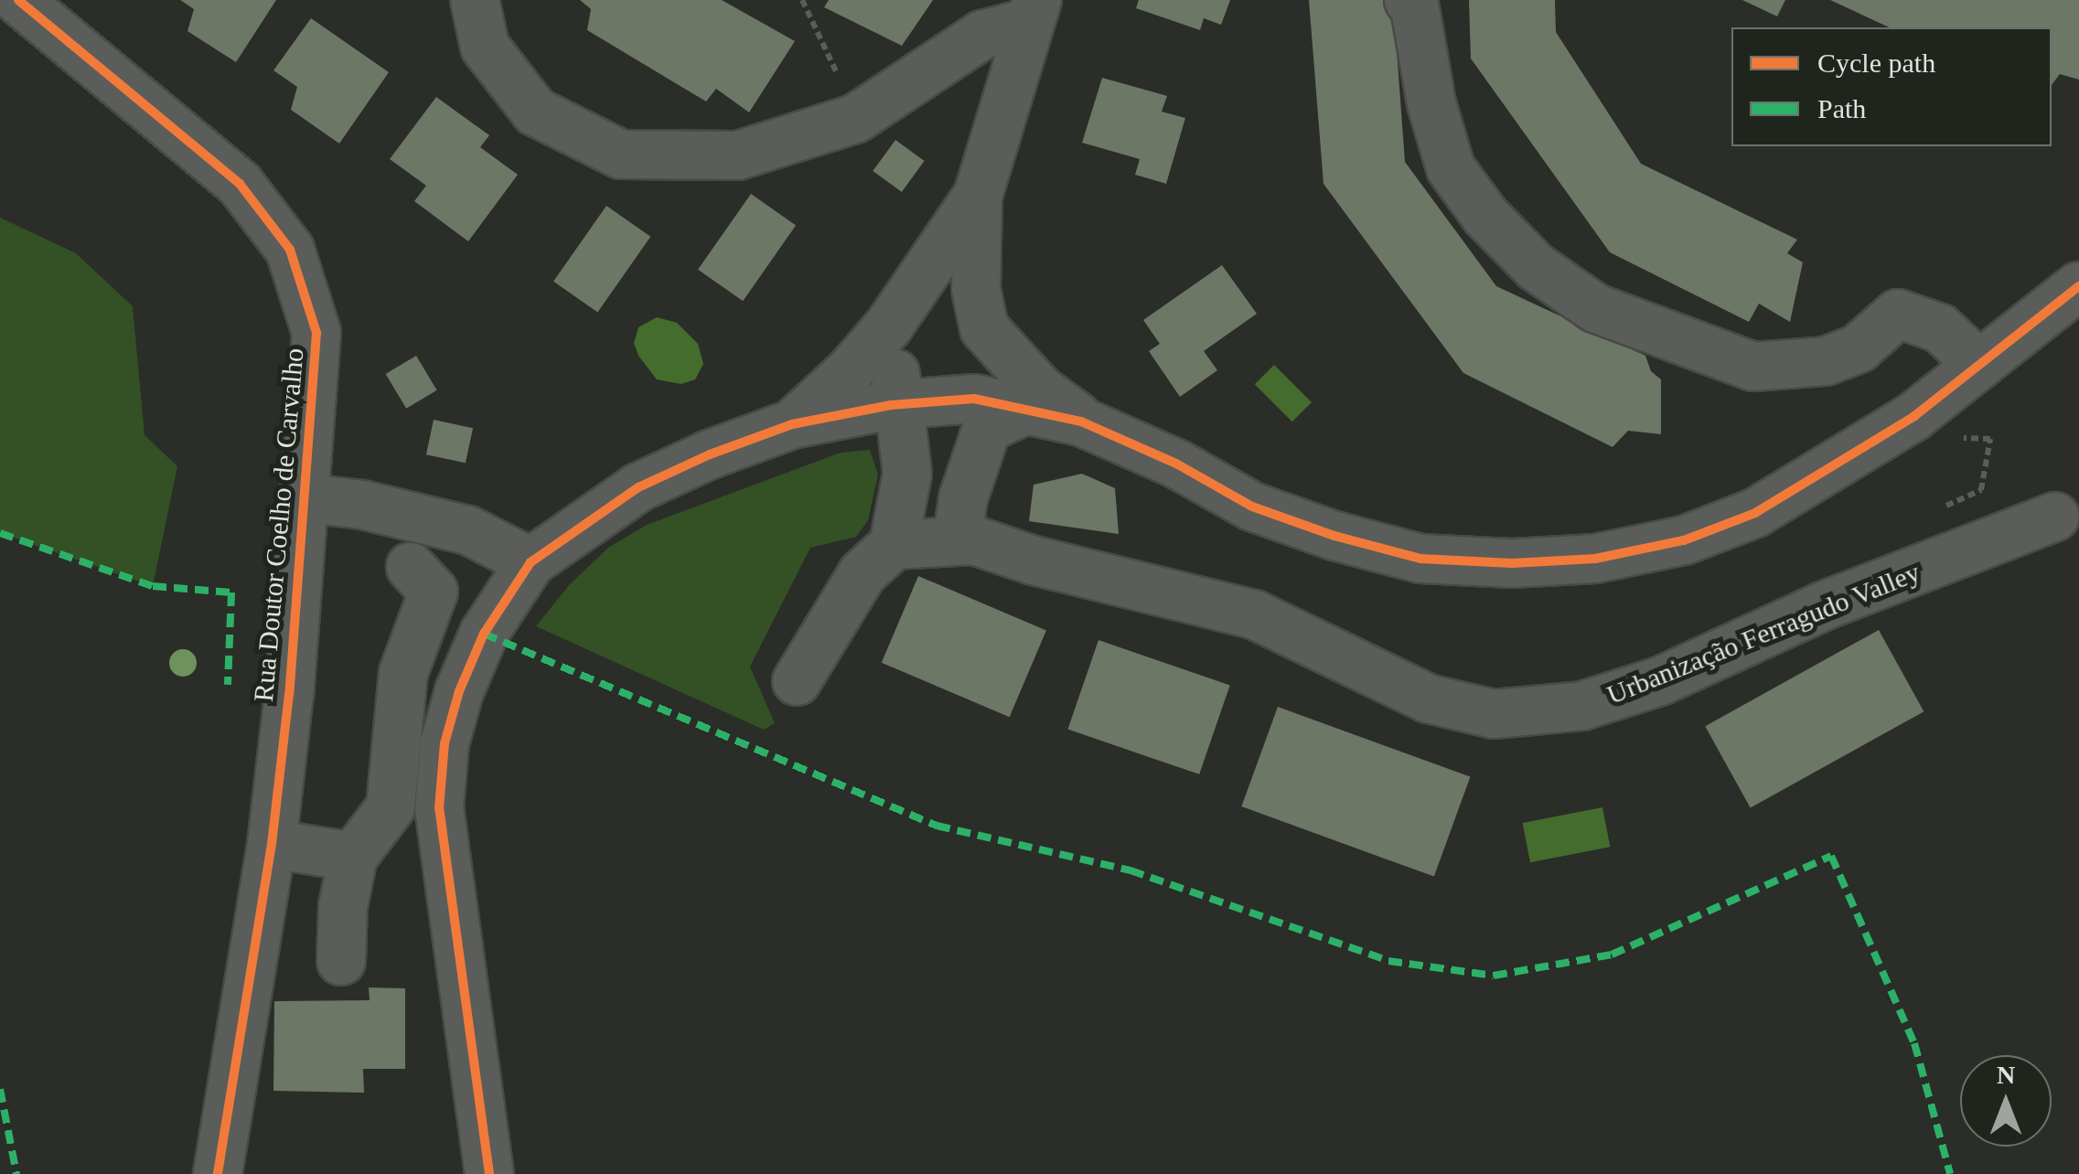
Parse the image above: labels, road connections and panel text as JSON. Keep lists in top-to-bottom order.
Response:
{
  "streets": {
    "street": ["Rua Doutor Coelho de Carvalho", "Urbanização Ferragudo Valley"]
  },
  "legend": ["Cycle path", "Path"],
  "north": "top"
}
